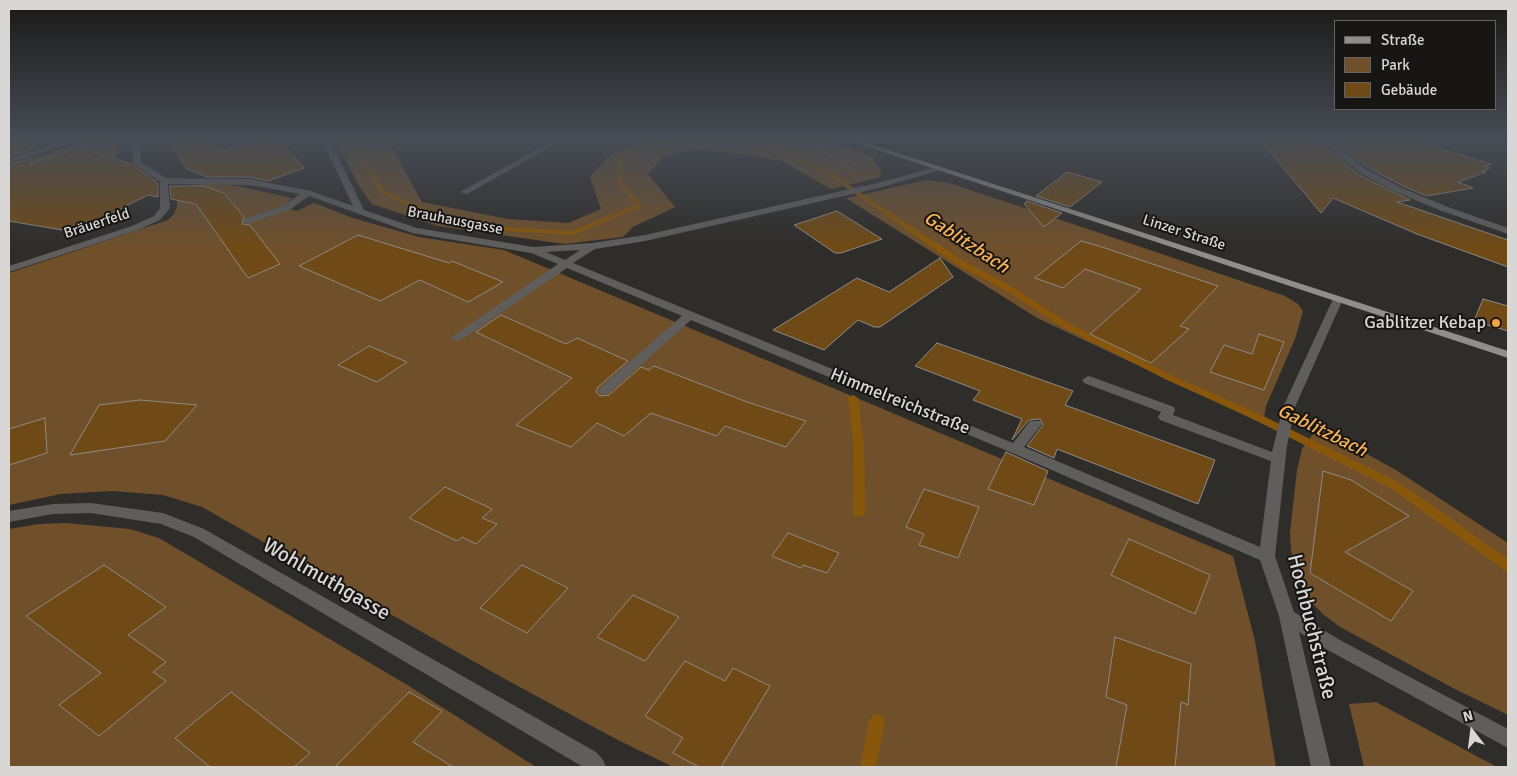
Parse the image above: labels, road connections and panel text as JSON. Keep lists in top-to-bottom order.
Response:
{
  "streets": {
    "main road": ["Linzer Straße"],
    "street": [
      "Brauhausgasse",
      "Bräuerfeld",
      "Himmelreichstraße",
      "Wohlmuthgasse",
      "Hochbuchstraße"
    ]
  },
  "crossings": [
    ["Brauhausgasse", "Bräuerfeld"],
    ["Brauhausgasse", "Himmelreichstraße"],
    ["Linzer Straße", "Hochbuchstraße"],
    ["Himmelreichstraße", "Hochbuchstraße"]
  ],
  "water": ["Gablitzbach"],
  "places": ["Gablitzer Kebap"],
  "legend": ["Straße", "Park", "Gebäude"],
  "north": "top"
}
